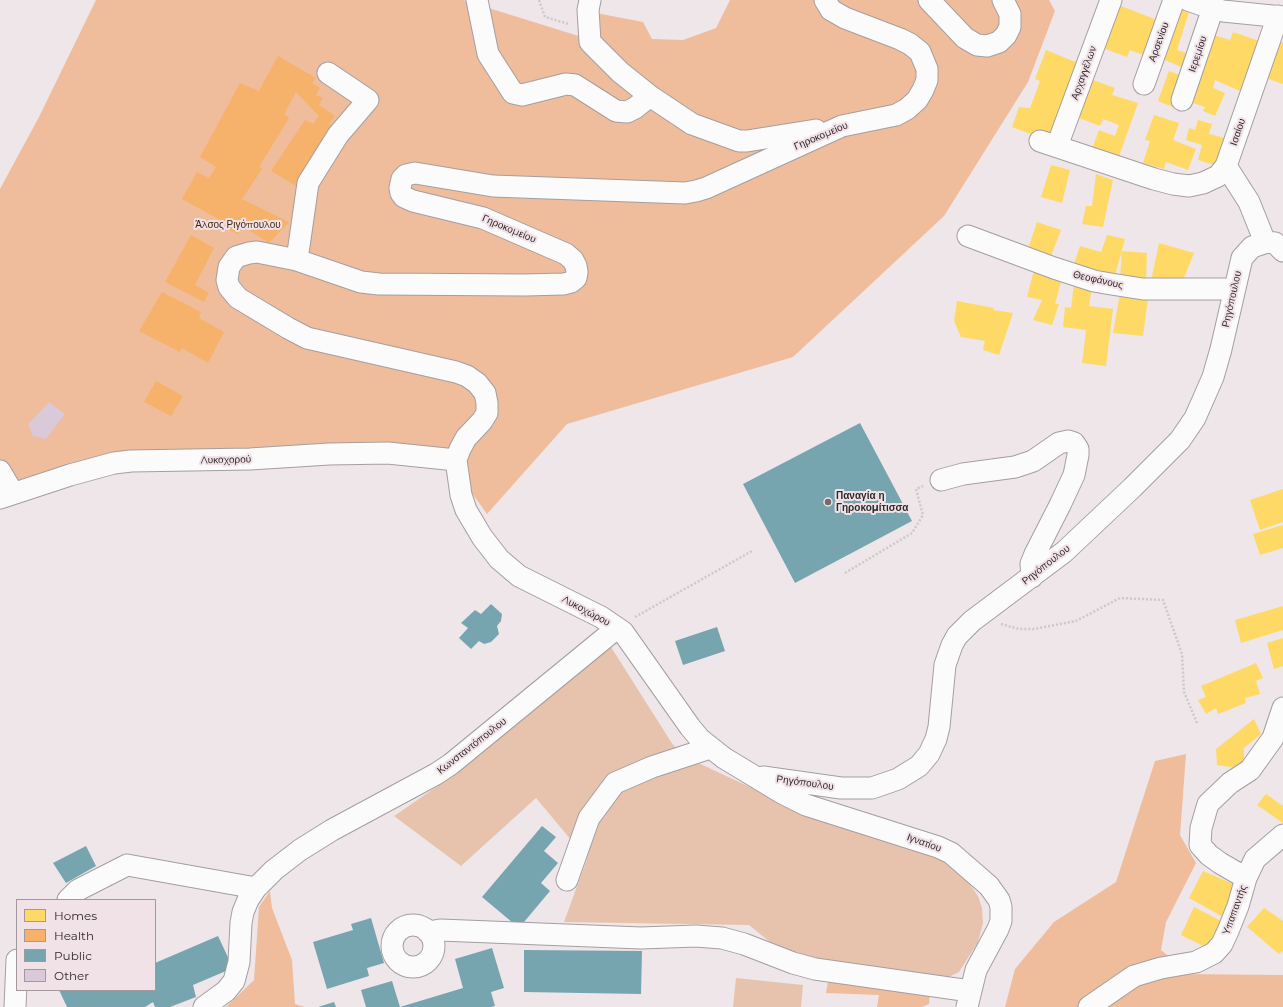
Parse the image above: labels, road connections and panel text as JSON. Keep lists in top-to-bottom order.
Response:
{
  "streets": {
    "street": [
      "Αρσενίου",
      "Ιερεμίου",
      "Αρχαγγέλων",
      "Ισαίου",
      "Γηροκομείου",
      "Θεοφάνους",
      "Ρηγόπουλου",
      "Λυκοχορού",
      "Λυκοχώρου",
      "Κωνσταντόπουλου",
      "Ιγνατίου",
      "Υπαπαντής"
    ]
  },
  "crossings": [
    ["Αρχαγγέλων", "Ισαίου"],
    ["Γηροκομείου", "Λυκοχορού"],
    ["Γηροκομείου", "Λυκοχώρου"],
    ["Θεοφάνους", "Ρηγόπουλου"],
    ["Ρηγόπουλου", "Λυκοχώρου"],
    ["Ρηγόπουλου", "Ιγνατίου"],
    ["Λυκοχορού", "Λυκοχώρου"],
    ["Λυκοχώρου", "Κωνσταντόπουλου"],
    ["Λυκοχώρου", "Ιγνατίου"]
  ],
  "parks": ["Άλσος Ριγόπουλου"],
  "places": ["Παναγία η Γηροκομίτισσα"],
  "legend": [
    "Homes",
    "Health",
    "Public",
    "Other"
  ]
}
